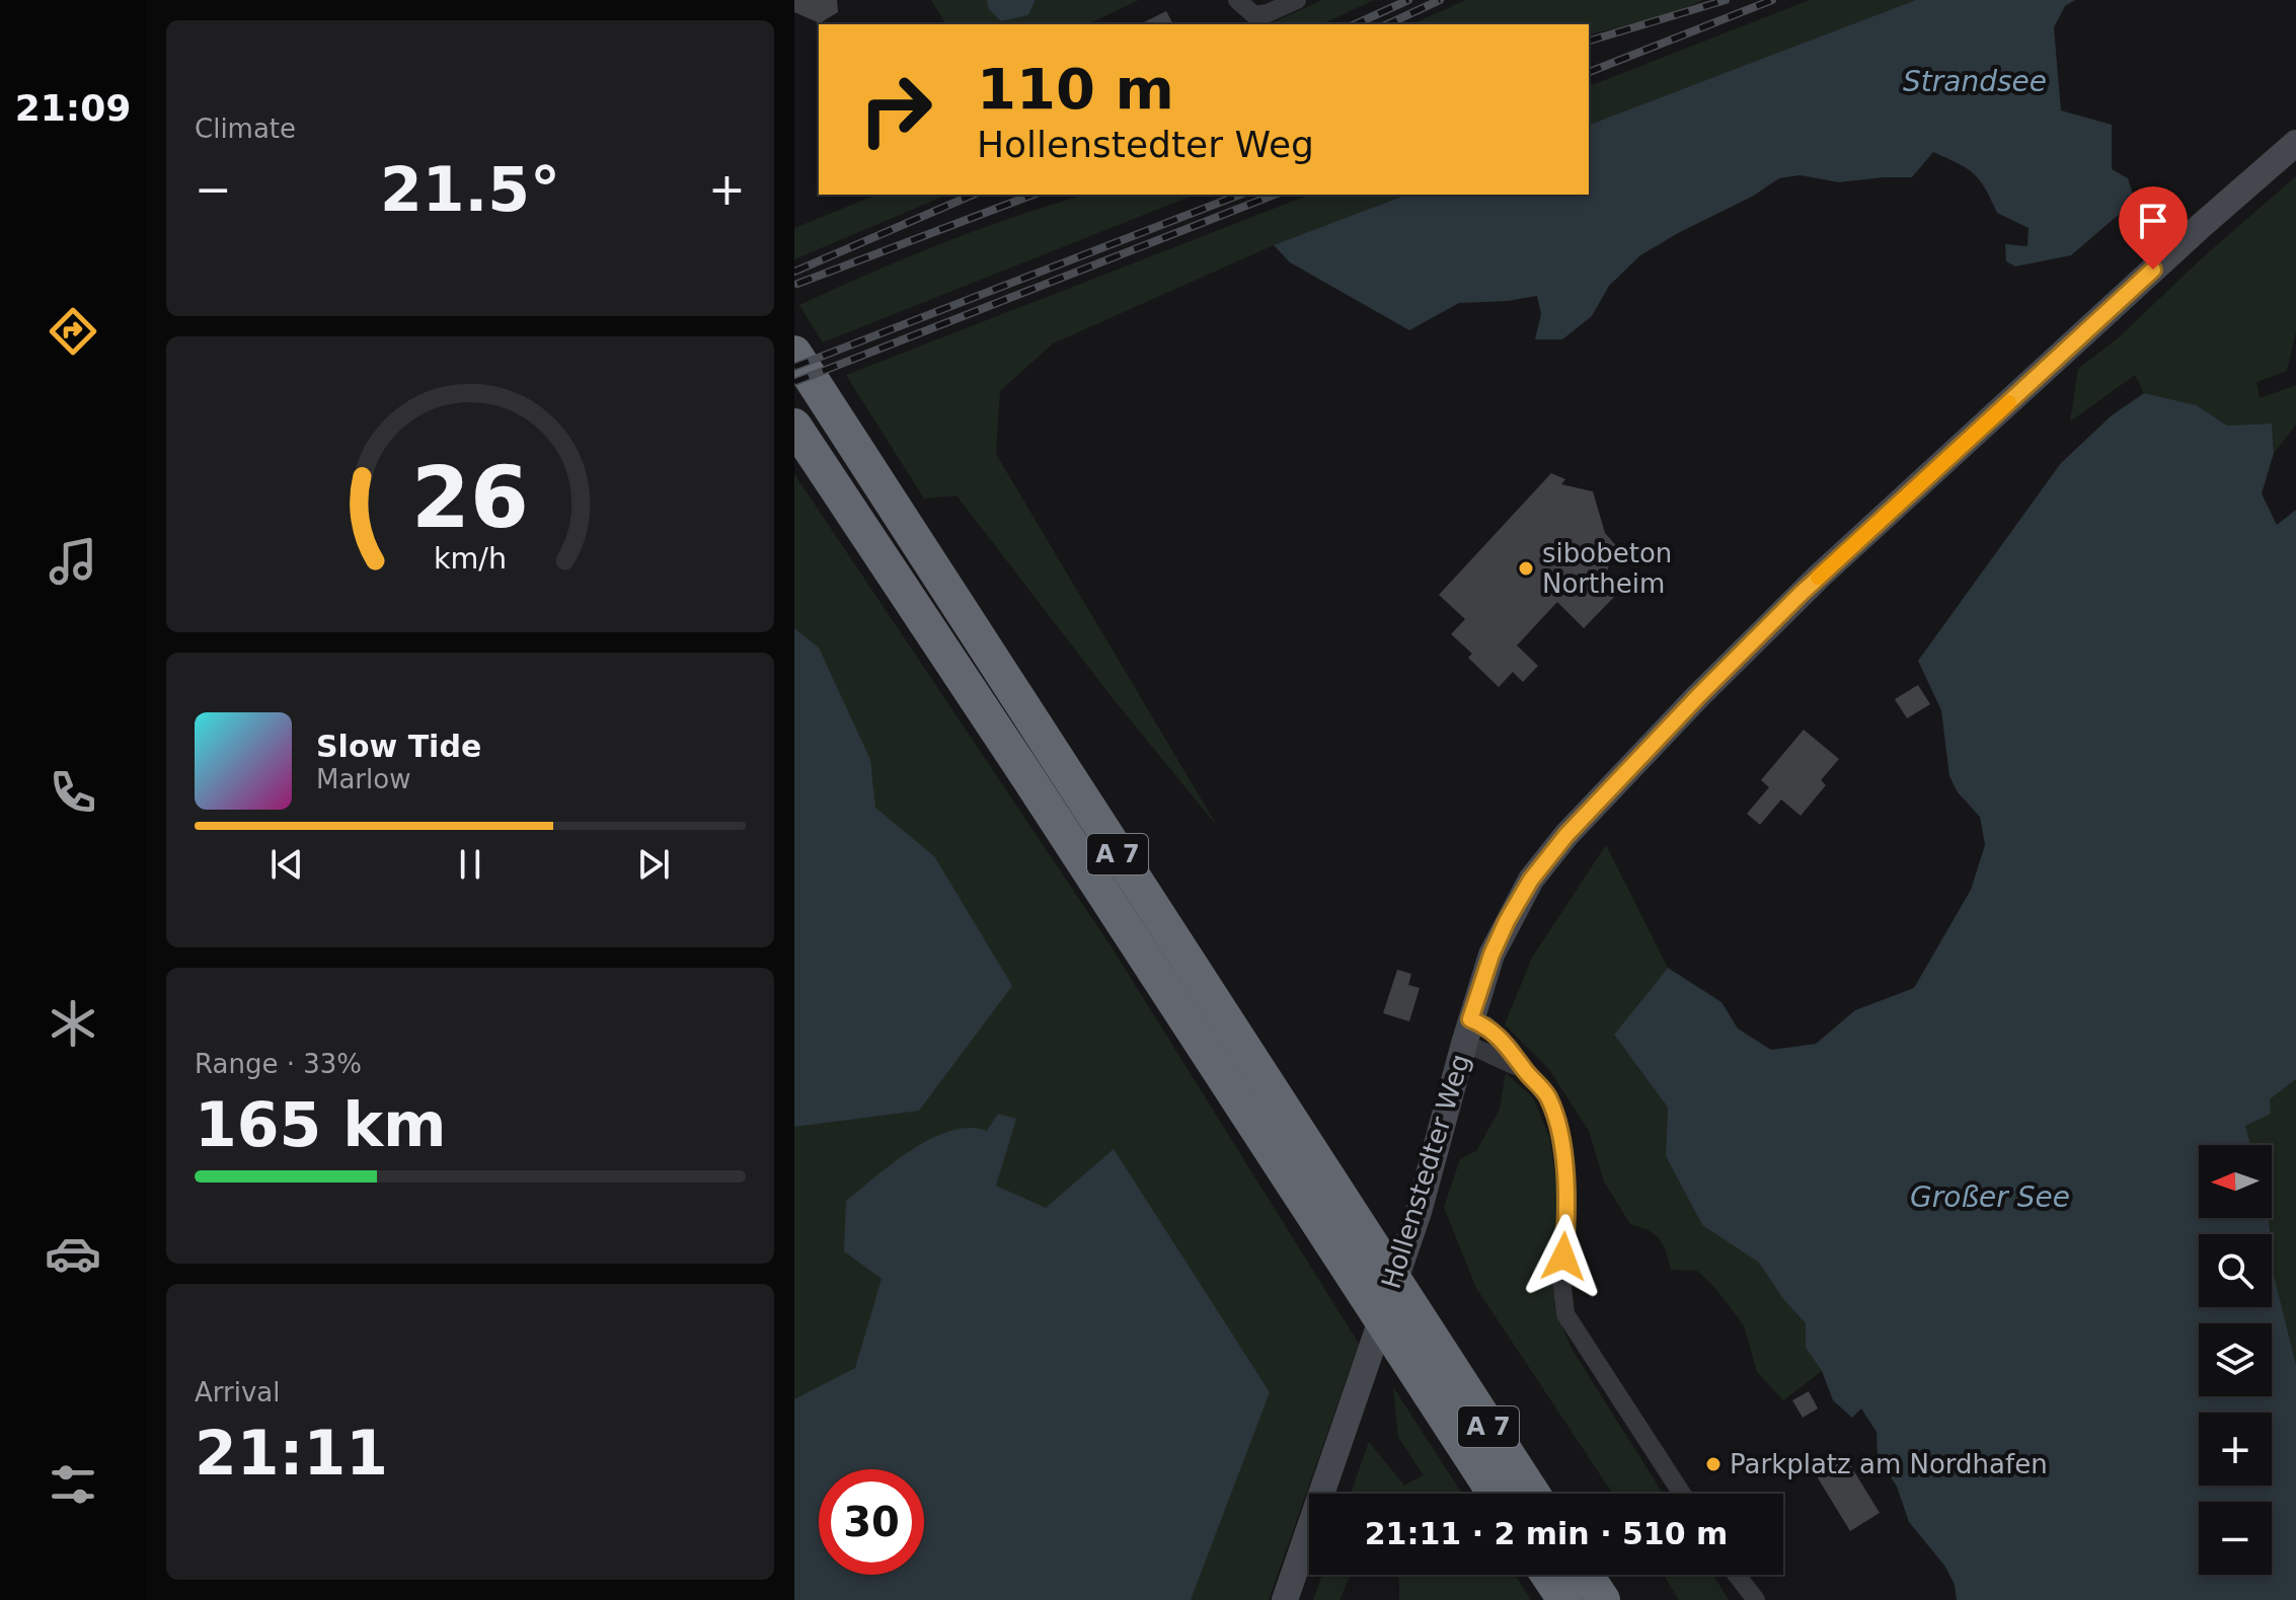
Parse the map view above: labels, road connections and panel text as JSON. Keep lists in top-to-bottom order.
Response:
{
  "streets": {
    "highway": ["A 7"],
    "main road": ["Hollenstedter Weg"]
  },
  "water": ["Strandsee", "Großer See"],
  "places": ["sibobeton Northeim", "Parkplatz am Nordhafen"],
  "north": "left",
  "page": {
    "tabs": "21:09",
    "tile": [
      "Climate",
      ["Range · 33%", "165 km"],
      ["Arrival", "21:11"]
    ],
    "turn": ["110 m", "Hollenstedter Weg"],
    "heat": ["−", "21.5°", "+"],
    "song": ["Slow Tide", "Marlow"],
    "map_buttons": ["+", "−"],
    "limit": "30",
    "trip": "21:11 · 2 min · 510 m",
    "gauge": ["26", "km/h"]
  }
}
